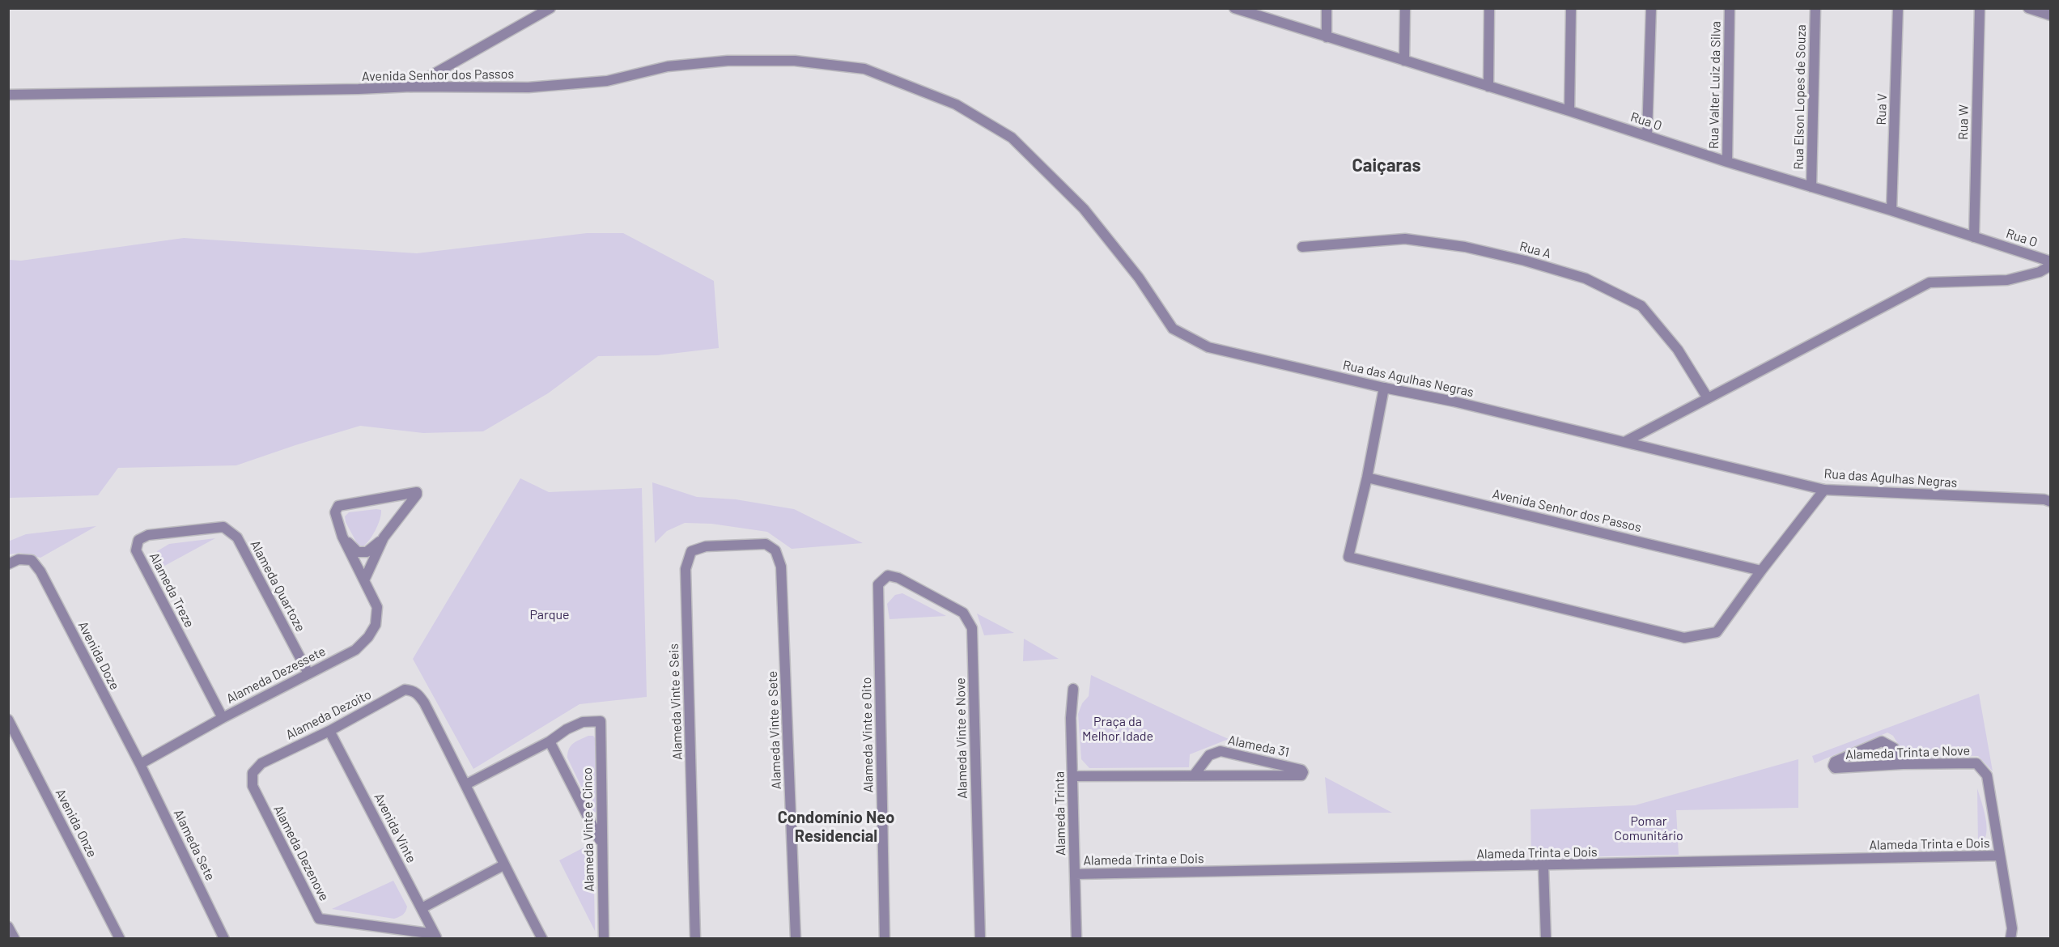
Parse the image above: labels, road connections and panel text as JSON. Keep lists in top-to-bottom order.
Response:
{
  "streets": {
    "street": [
      "Avenida Senhor dos Passos",
      "Rua Valter Luiz da Silva",
      "Rua Elson Lopes de Souza",
      "Rua V",
      "Rua O",
      "Rua W",
      "Rua A",
      "Rua das Agulhas Negras",
      "Alameda Quartoze",
      "Alameda Treze",
      "Avenida Doze",
      "Alameda Dezessete",
      "Alameda Vinte e Seis",
      "Alameda Dezoito",
      "Alameda Vinte e Sete",
      "Alameda Vinte e Oito",
      "Alameda Vinte e Nove",
      "Alameda 31",
      "Alameda Trinta e Nove",
      "Alameda Trinta",
      "Avenida Onze",
      "Avenida Vinte",
      "Alameda Vinte e Cinco",
      "Alameda Trinta e Dois",
      "Alameda Sete",
      "Alameda Dezenove"
    ]
  },
  "crossings": [
    ["Avenida Senhor dos Passos", "Rua das Agulhas Negras"],
    ["Rua Valter Luiz da Silva", "Rua O"],
    ["Rua Elson Lopes de Souza", "Rua O"],
    ["Rua V", "Rua O"],
    ["Rua O", "Rua W"],
    ["Alameda Quartoze", "Alameda Treze"],
    ["Alameda Quartoze", "Alameda Dezessete"],
    ["Alameda Treze", "Alameda Dezessete"],
    ["Avenida Doze", "Alameda Dezessete"],
    ["Avenida Doze", "Alameda Sete"],
    ["Alameda Dezessete", "Alameda Sete"],
    ["Alameda Vinte e Seis", "Alameda Vinte e Sete"],
    ["Alameda Dezoito", "Avenida Vinte"],
    ["Alameda Dezoito", "Alameda Dezenove"],
    ["Alameda Vinte e Oito", "Alameda Vinte e Nove"],
    ["Alameda Trinta e Nove", "Alameda Trinta e Dois"],
    ["Alameda Trinta", "Alameda Trinta e Dois"],
    ["Avenida Vinte", "Alameda Dezenove"]
  ],
  "districts": ["Caiçaras", "Condomínio Neo Residencial"],
  "parks": ["Parque", "Praça da Melhor Idade", "Pomar Comunitário"]
}
